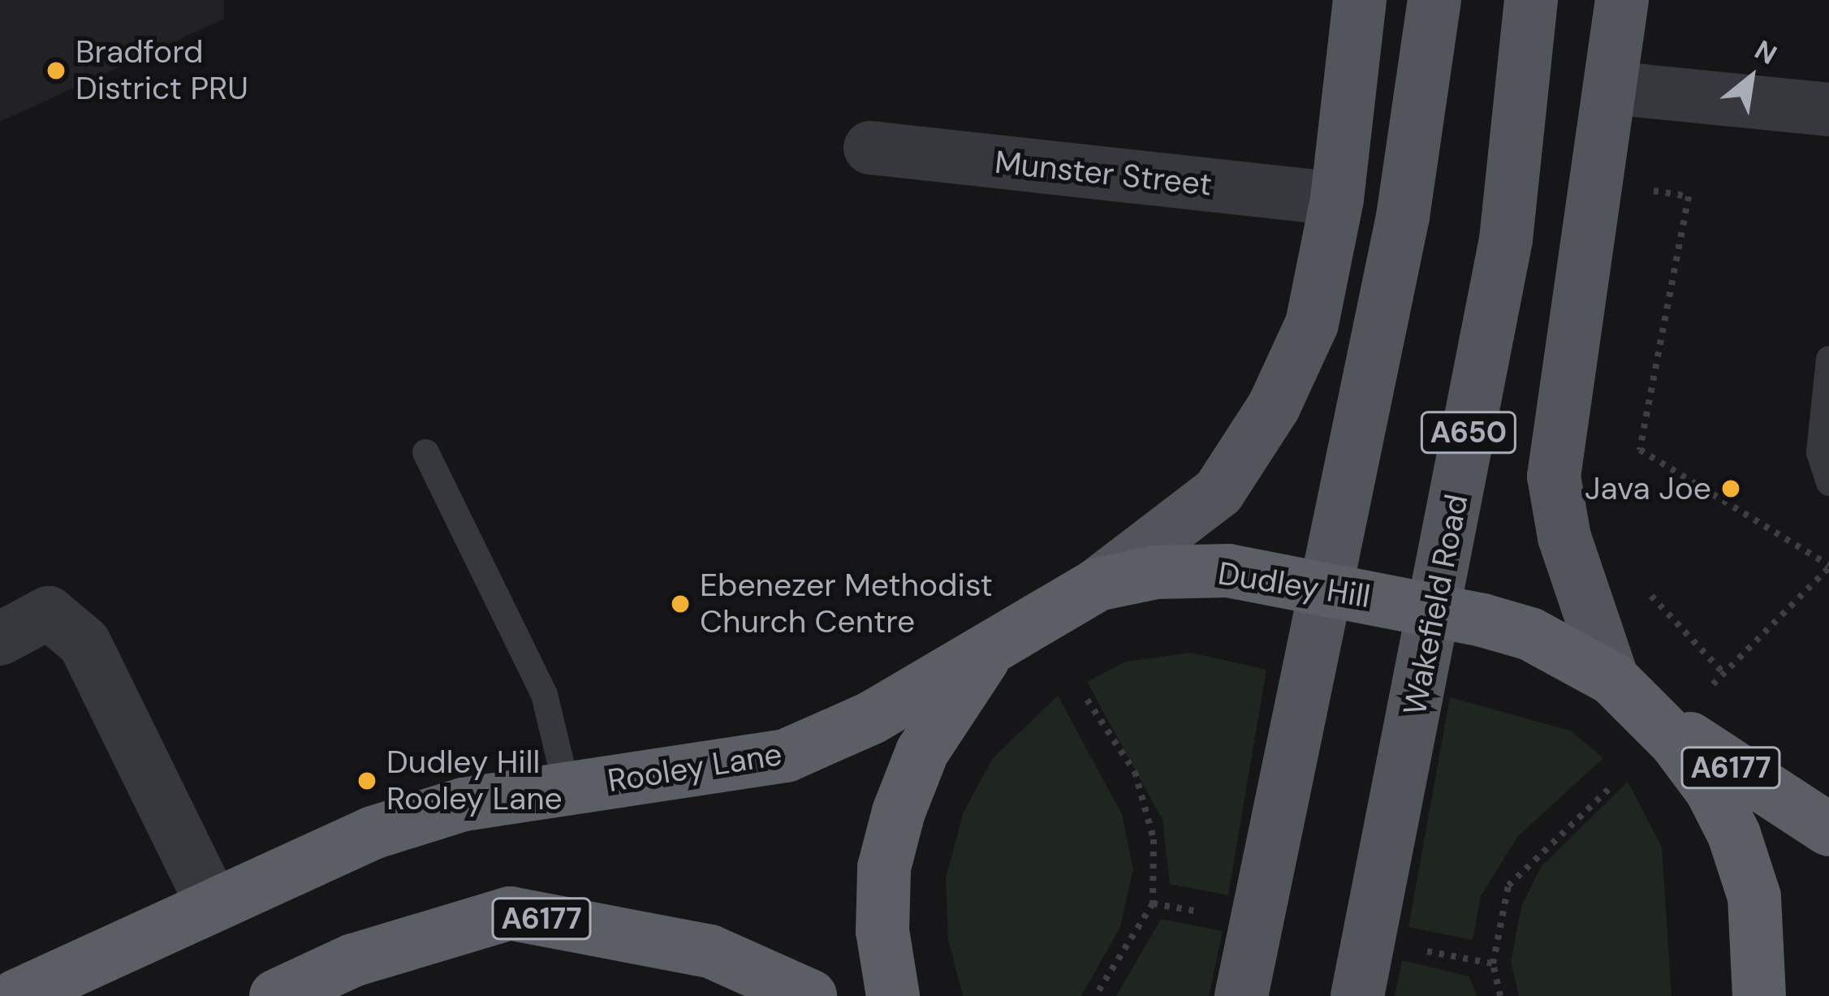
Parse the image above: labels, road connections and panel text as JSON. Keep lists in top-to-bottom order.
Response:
{
  "streets": {
    "highway": ["Dudley Hill", "Rooley Lane", "A6177"],
    "main road": ["A650", "Wakefield Road"],
    "street": ["Munster Street"]
  },
  "crossings": [
    ["Dudley Hill", "Rooley Lane"],
    ["Dudley Hill", "A6177"]
  ],
  "places": [
    "Bradford District PRU",
    "Java Joe",
    "Ebenezer Methodist Church Centre",
    "Dudley Hill Rooley Lane"
  ],
  "north": "top right"
}
